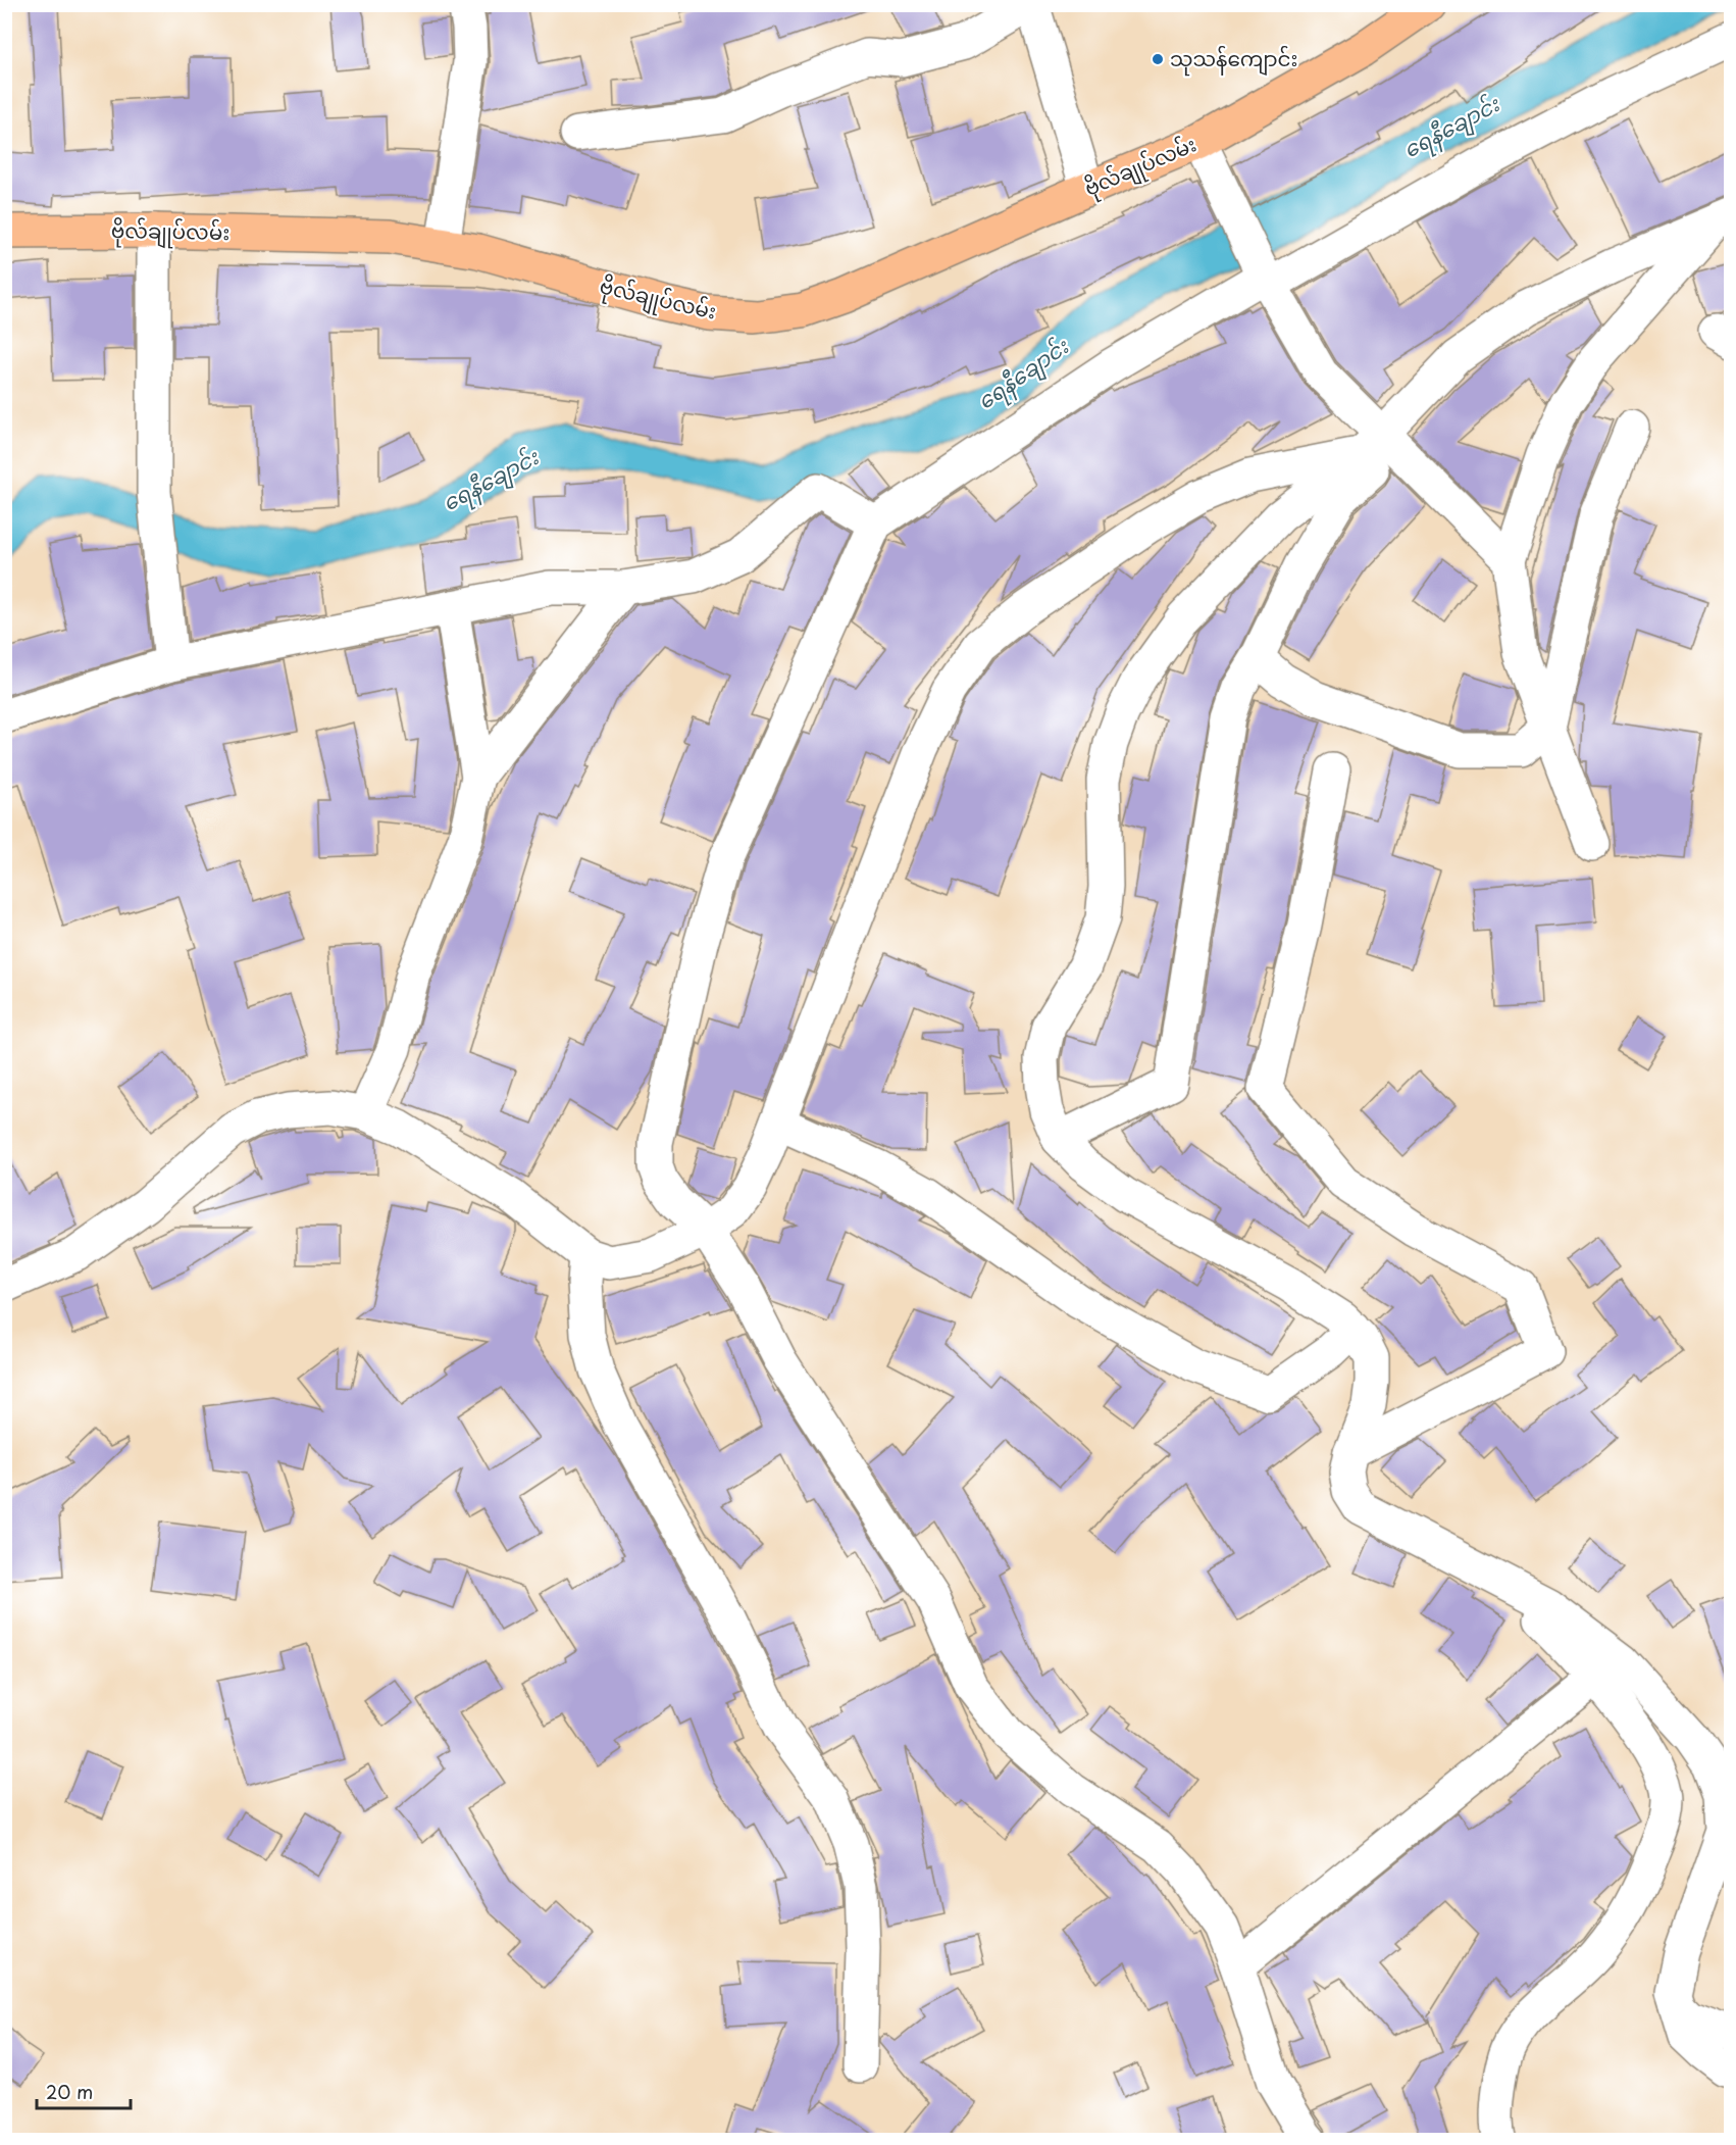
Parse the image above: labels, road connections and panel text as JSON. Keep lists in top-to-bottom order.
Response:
{
  "streets": {
    "main road": ["ဗိုလ်‌ချုပ်‌လမ်း"]
  },
  "water": ["ရေနီချောင်း"],
  "places": ["သုသန်ကျောင်း"],
  "scale_bar": "20 m"
}
